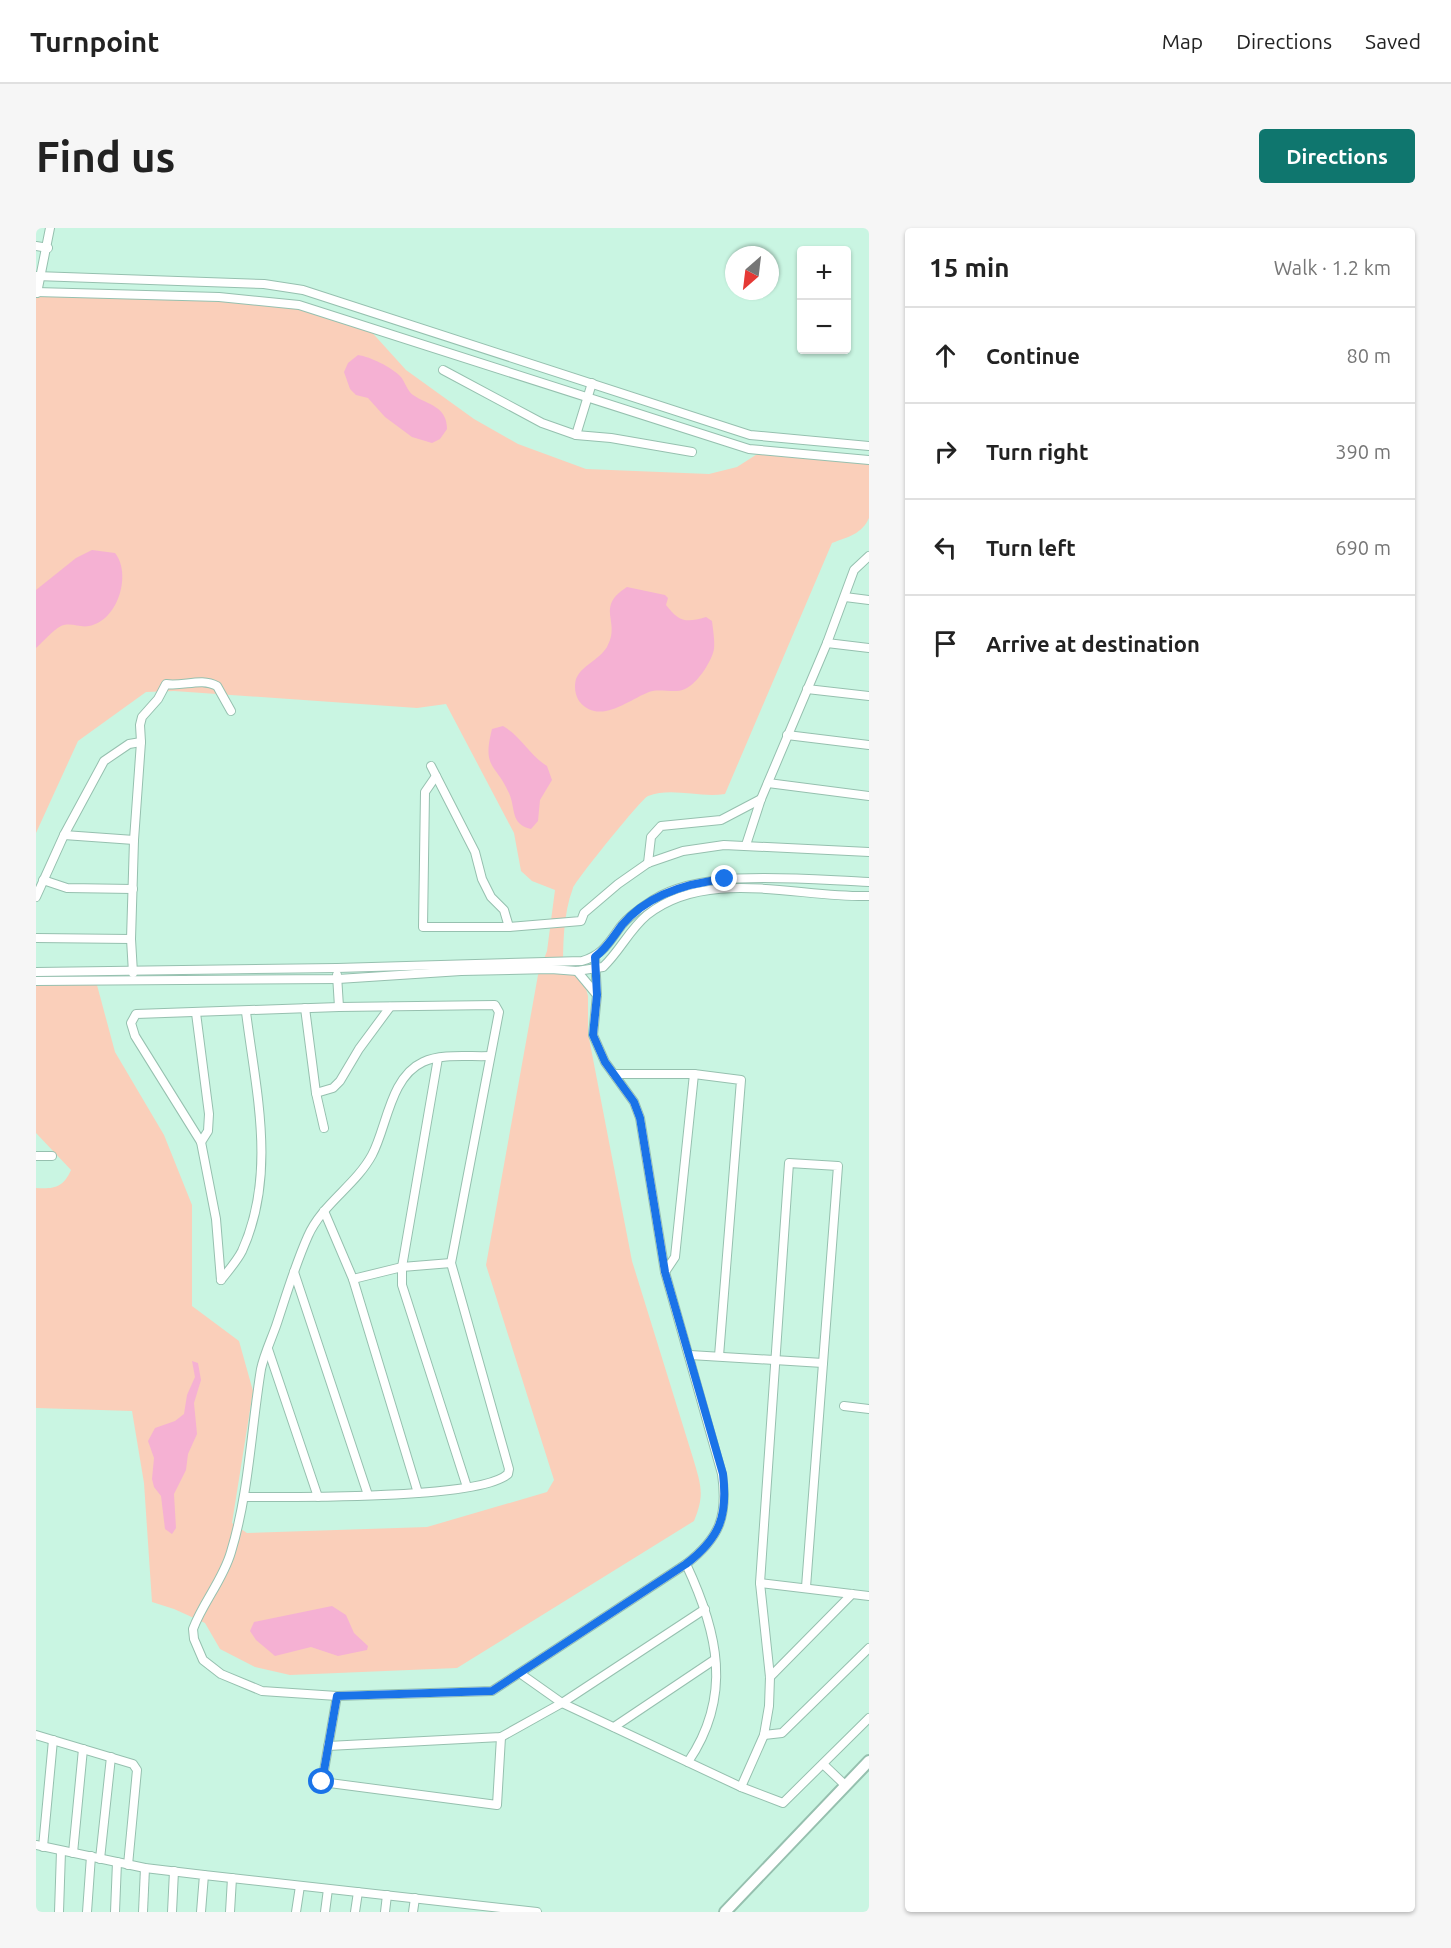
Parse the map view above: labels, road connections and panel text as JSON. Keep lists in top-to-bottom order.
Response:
{
  "north": "bottom left",
  "page": {
    "header": "Turnpoint",
    "nav": ["Map", "Directions", "Saved"],
    "buttons": "Directions",
    "title": "Find us",
    "heading": ["15 min", "Walk · 1.2 km"],
    "map_buttons": ["+", "−"],
    "list": [
      ["Continue", "80 m"],
      ["Turn right", "390 m"],
      ["Turn left", "690 m"],
      "Arrive at destination"
    ]
  }
}
